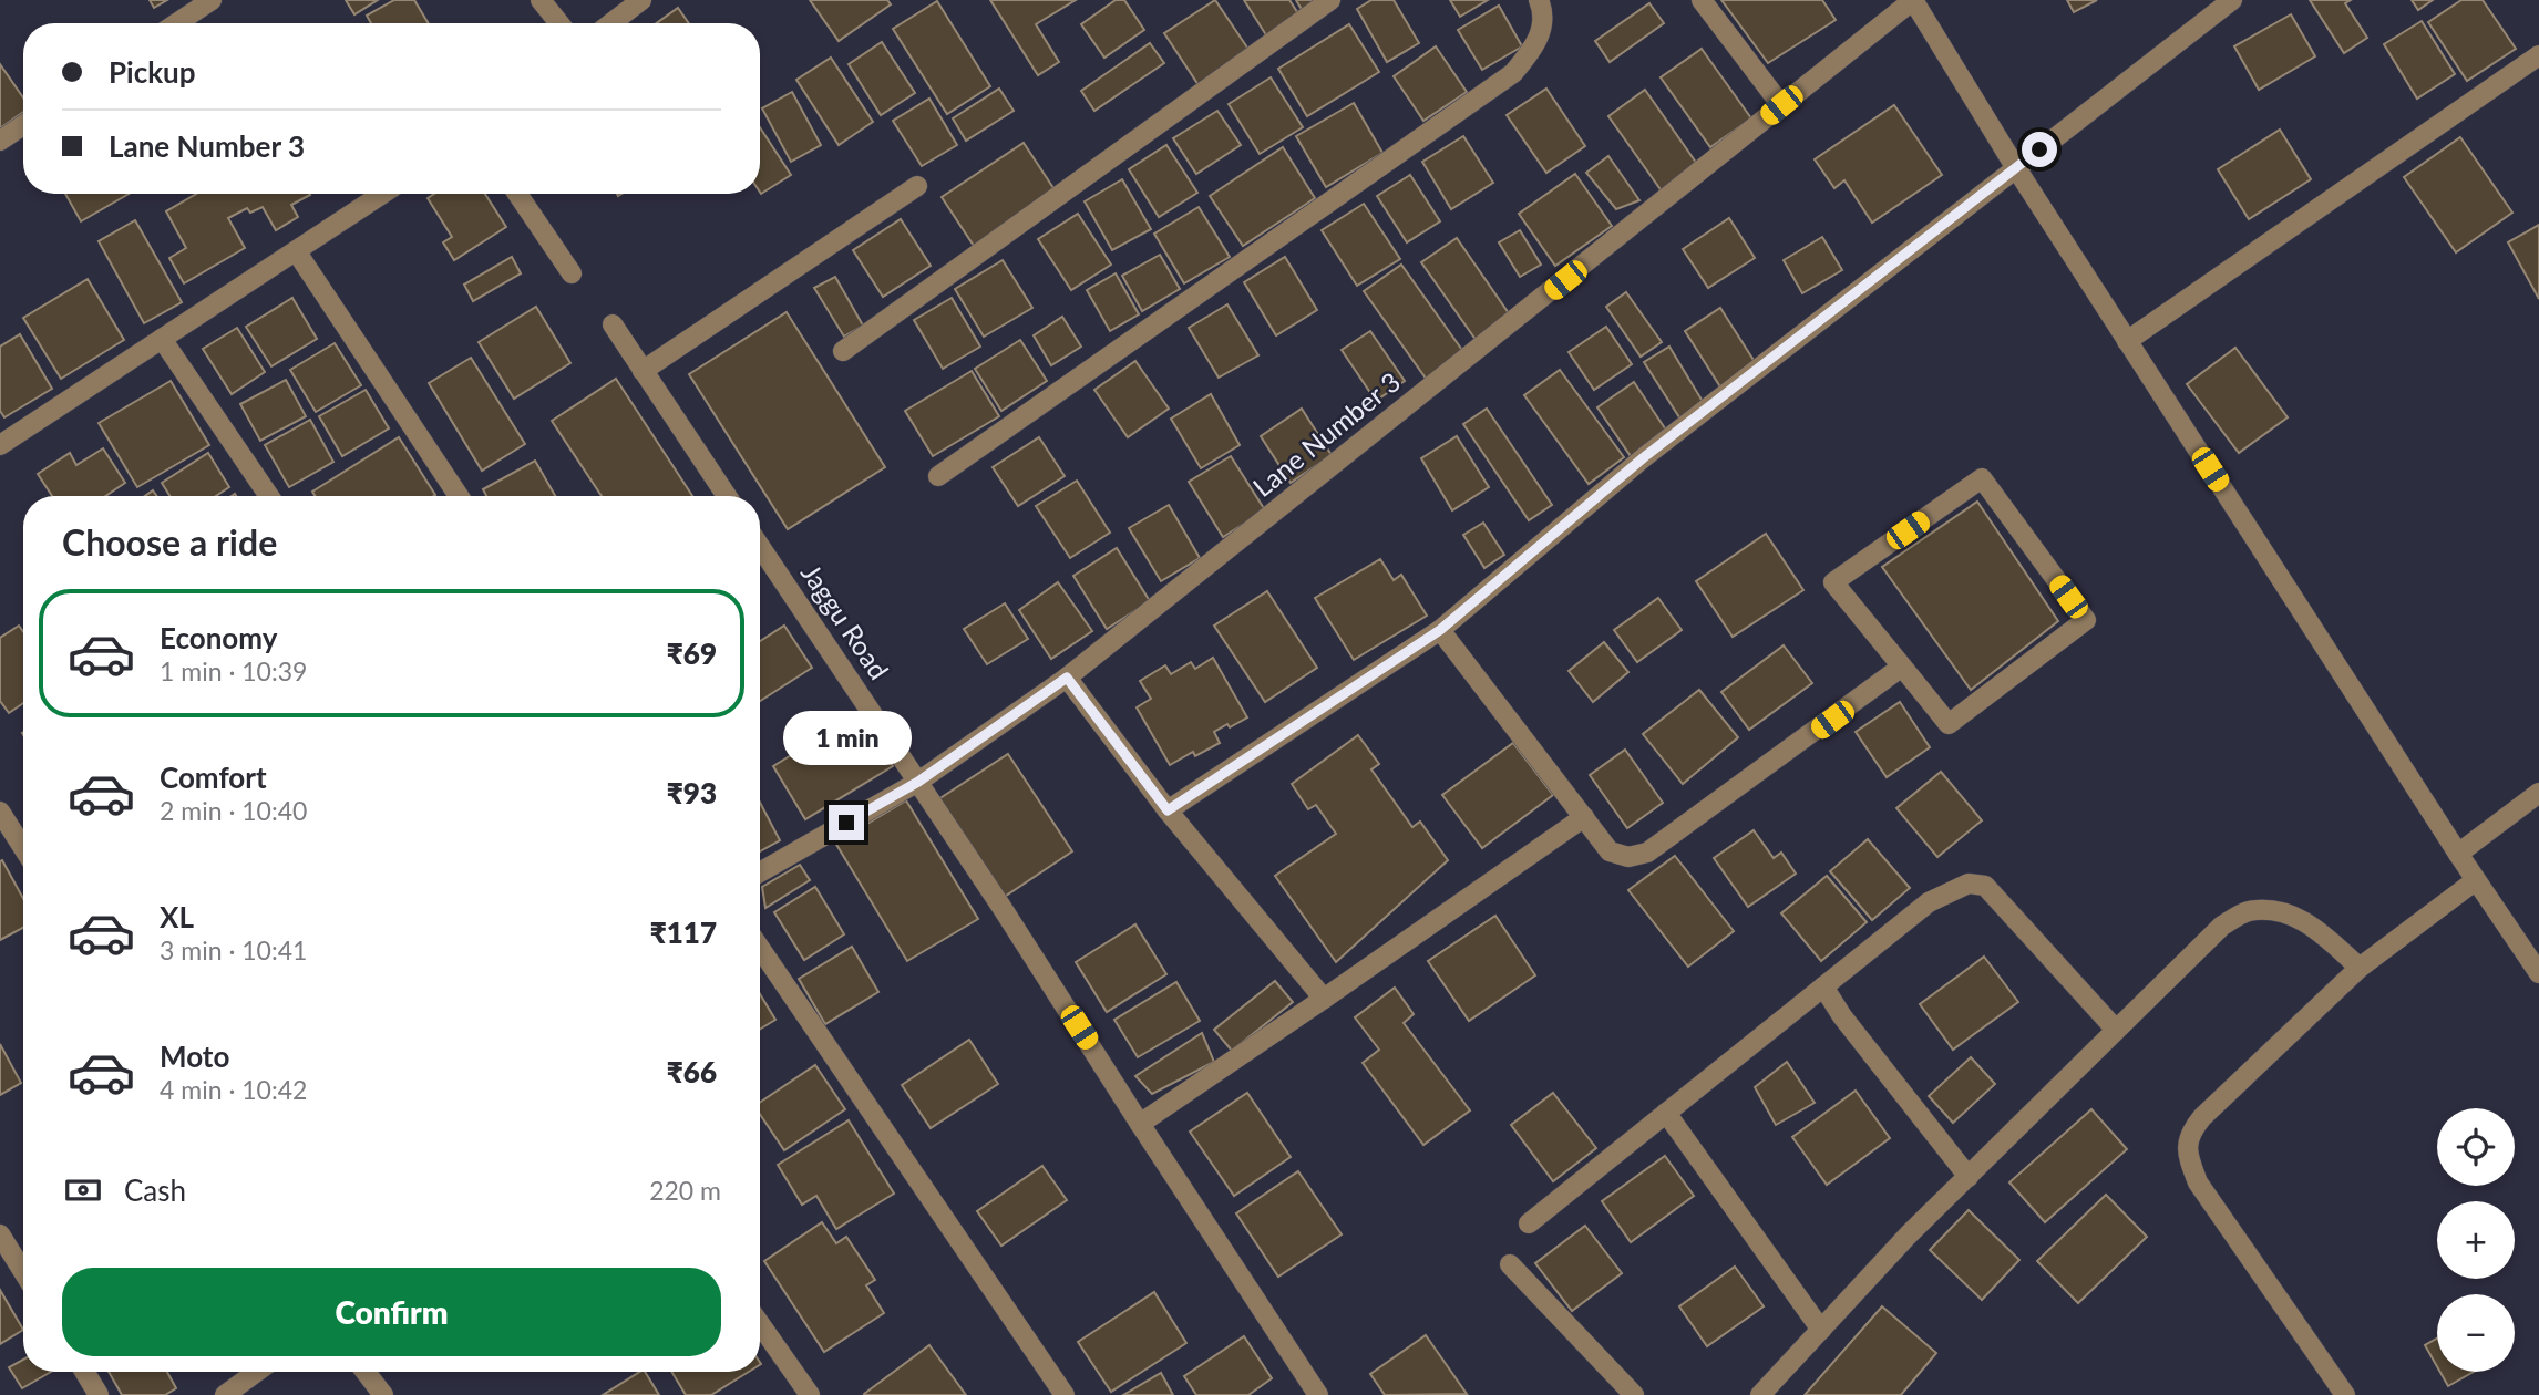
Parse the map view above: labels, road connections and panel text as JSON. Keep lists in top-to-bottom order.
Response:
{
  "streets": {
    "street": ["Lane Number 3", "Jaggu Road"]
  },
  "crossings": [
    ["Lane Number 3", "Jaggu Road"]
  ],
  "page": {
    "banner": ["Pickup", "Lane Number 3"],
    "heading": "Choose a ride",
    "list": [
      {
        "name": "Economy",
        "note": "1 min · 10:39",
        "value": "₹69"
      },
      {
        "name": "Comfort",
        "note": "2 min · 10:40",
        "value": "₹93"
      },
      {
        "name": "XL",
        "note": "3 min · 10:41",
        "value": "₹117"
      },
      {
        "name": "Moto",
        "note": "4 min · 10:42",
        "value": "₹66"
      }
    ],
    "bubble": "1 min",
    "map_buttons": ["+", "−"],
    "pay": ["Cash", "220 m"],
    "buttons": "Confirm"
  }
}
